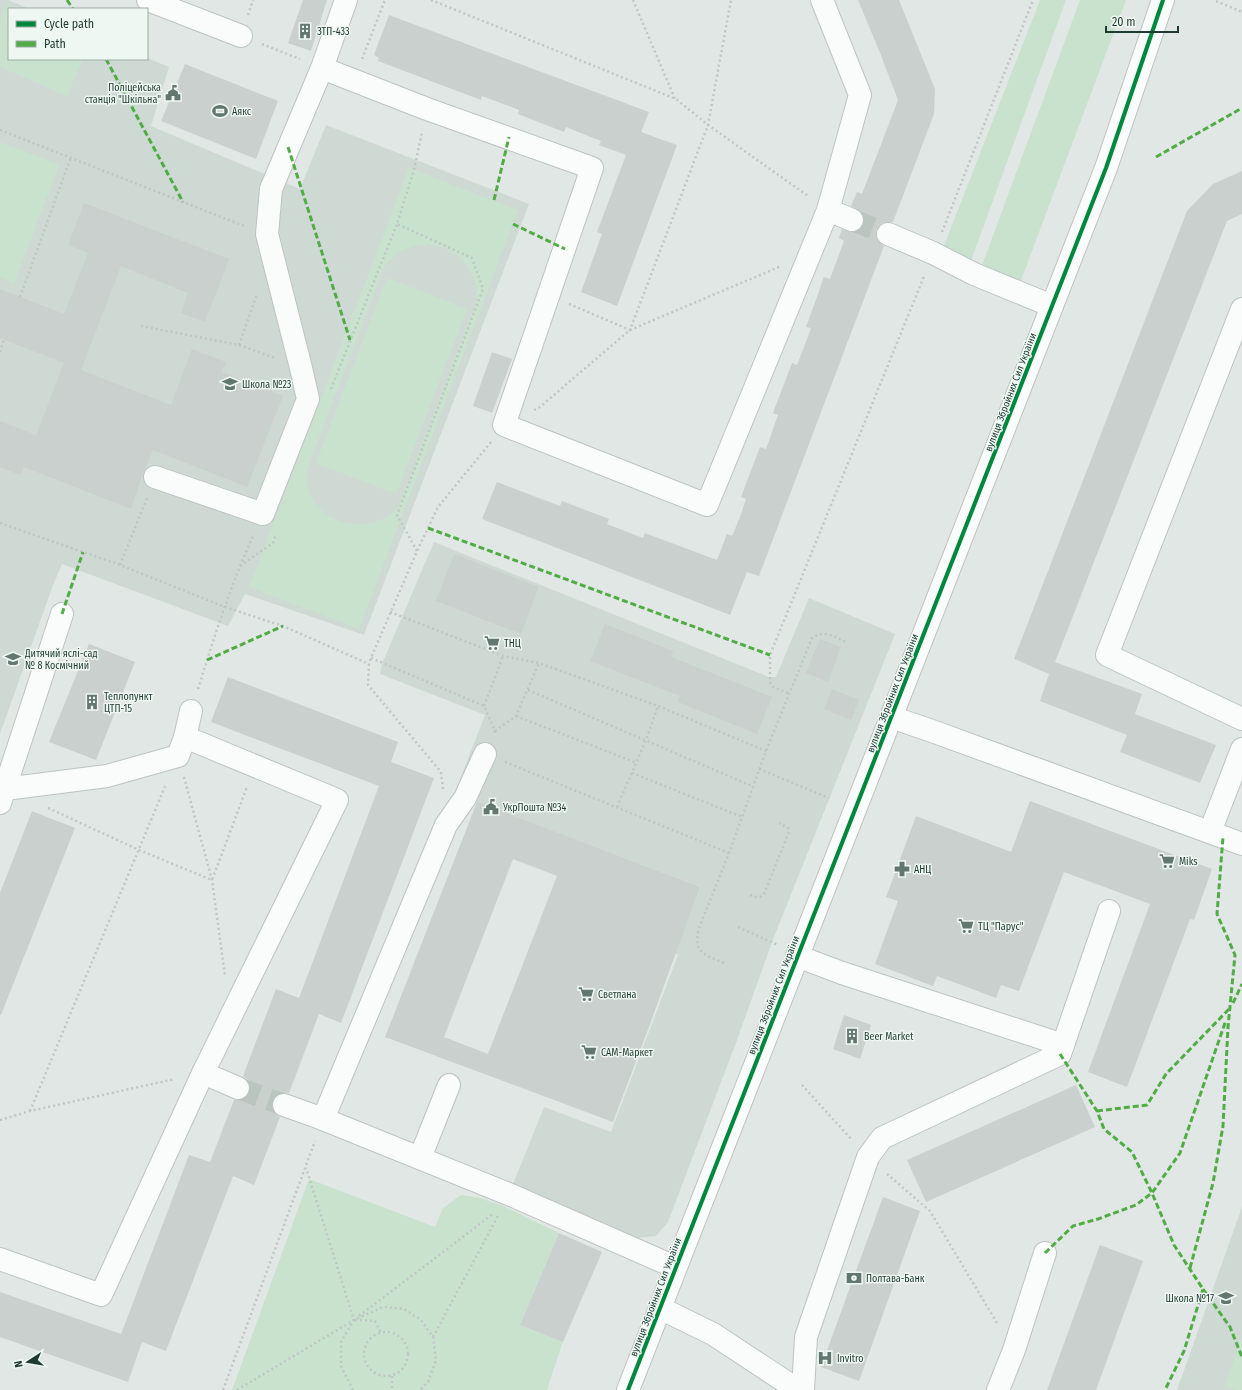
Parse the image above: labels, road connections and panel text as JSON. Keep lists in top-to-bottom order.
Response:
{
  "streets": {
    "street": ["вулиця Збройних Сил України"]
  },
  "places": {
    "building": ["ЗТП-433", "Теплопункт ЦТП-15", "Beer Market"],
    "public building": ["Поліцейська станція \"Шкільна\"", "УкрПошта №34"],
    "sports": ["Аякс"],
    "school or university": ["Школа №23", "Дитячий яслі-сад № 8 Космічний", "Школа №17"],
    "supermarket": [
      "ТНЦ",
      "Miks",
      "ТЦ \"Парус\"",
      "Светлана",
      "САМ-Маркет"
    ],
    "pharmacy": ["АНЦ"],
    "bank": ["Полтава-Банк"],
    "hospital": ["Invitro"]
  },
  "legend": ["Cycle path", "Path"],
  "scale_bar": "20 m",
  "north": "left"
}
